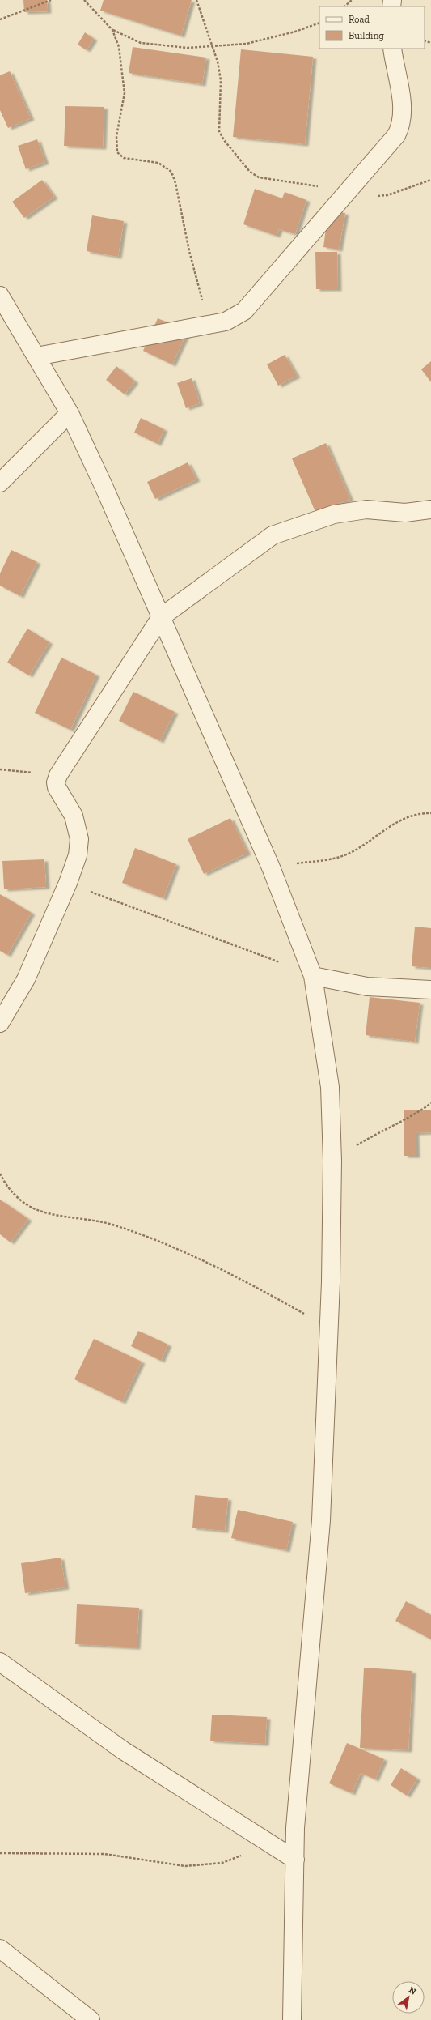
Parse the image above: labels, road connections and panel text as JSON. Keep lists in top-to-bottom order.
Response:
{
  "legend": ["Road", "Building"],
  "north": "top right"
}
